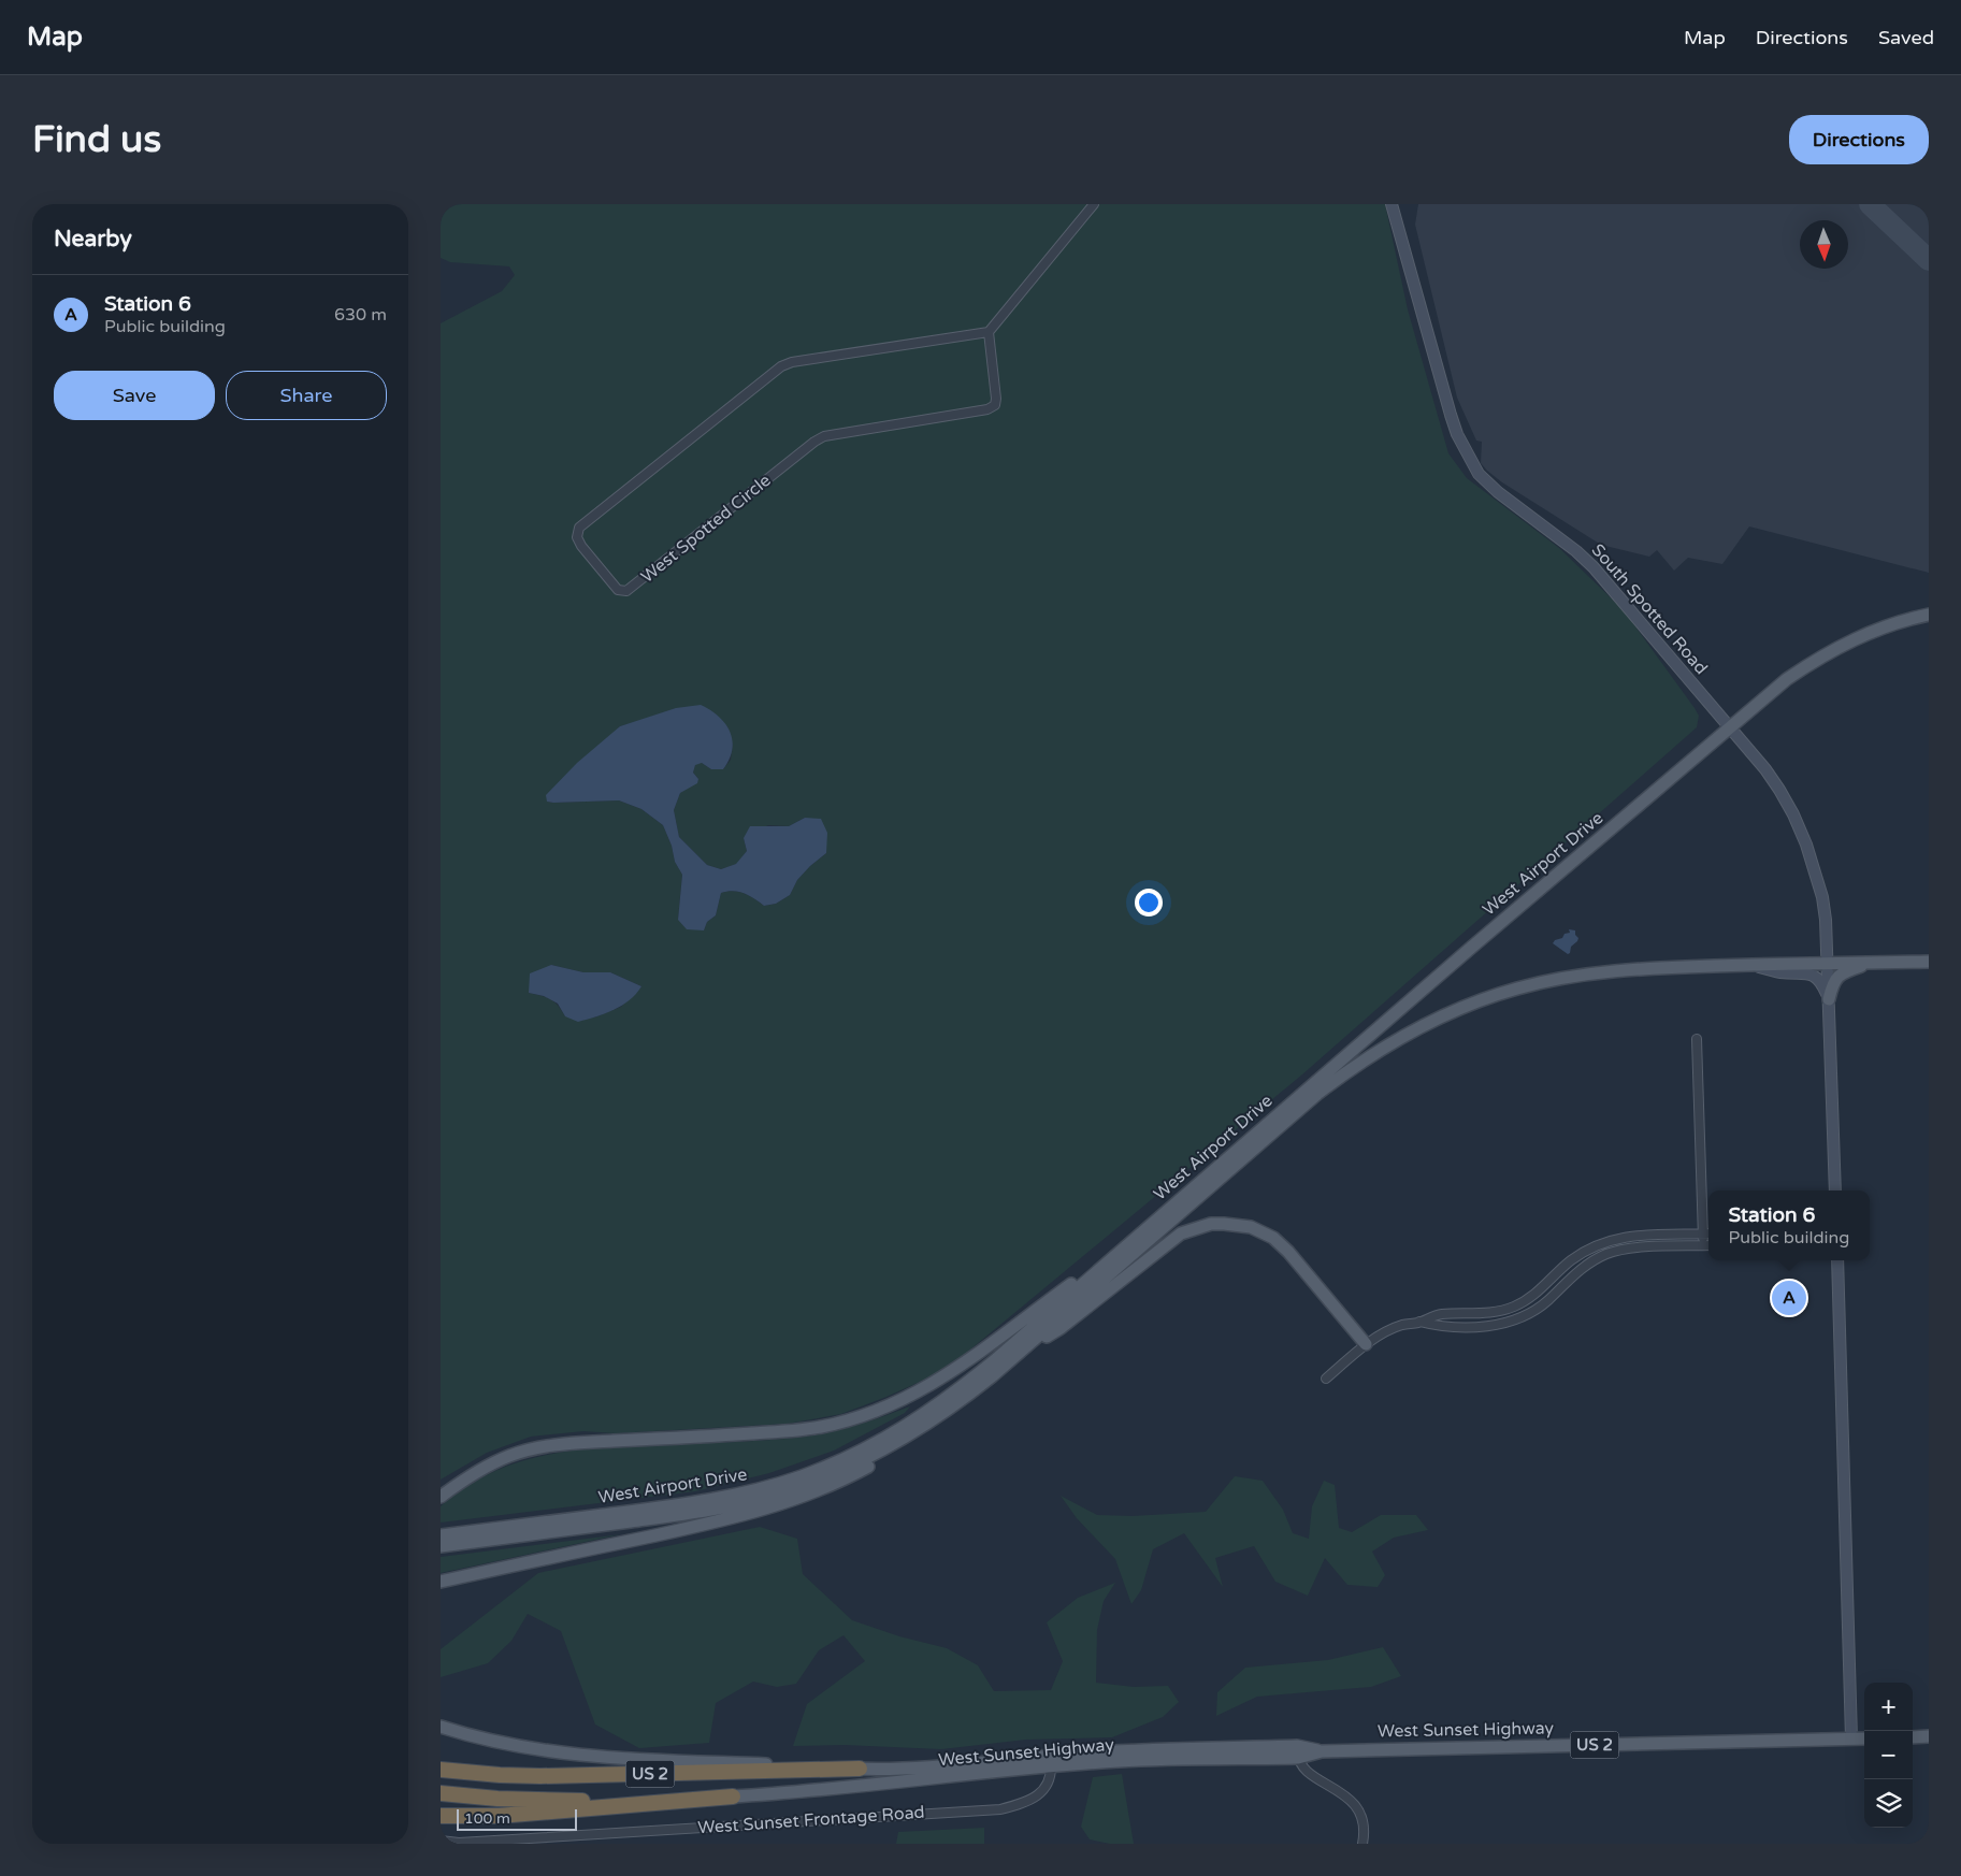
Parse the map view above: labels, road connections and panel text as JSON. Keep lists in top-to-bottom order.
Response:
{
  "streets": {
    "highway": ["US 2"],
    "main road": ["South Spotted Road", "West Airport Drive", "West Sunset Highway"],
    "street": ["West Spotted Circle", "West Sunset Frontage Road"]
  },
  "crossings": [
    ["South Spotted Road", "West Airport Drive"],
    ["West Sunset Highway", "US 2"],
    ["West Sunset Highway", "West Sunset Frontage Road"]
  ],
  "scale_bar": "100 m",
  "north": "bottom",
  "page": {
    "header": "Map",
    "nav": ["Map", "Directions", "Saved"],
    "buttons": [
      "Directions",
      ["Save", "Share"]
    ],
    "title": "Find us",
    "heading": "Nearby",
    "list": [
      {
        "mark": "A",
        "name": "Station 6",
        "note": "Public building",
        "value": "630 m"
      }
    ],
    "popup": ["Station 6", "Public building"],
    "pins": "A",
    "map_buttons": ["+", "−"],
    "scale": "100 m"
  }
}
